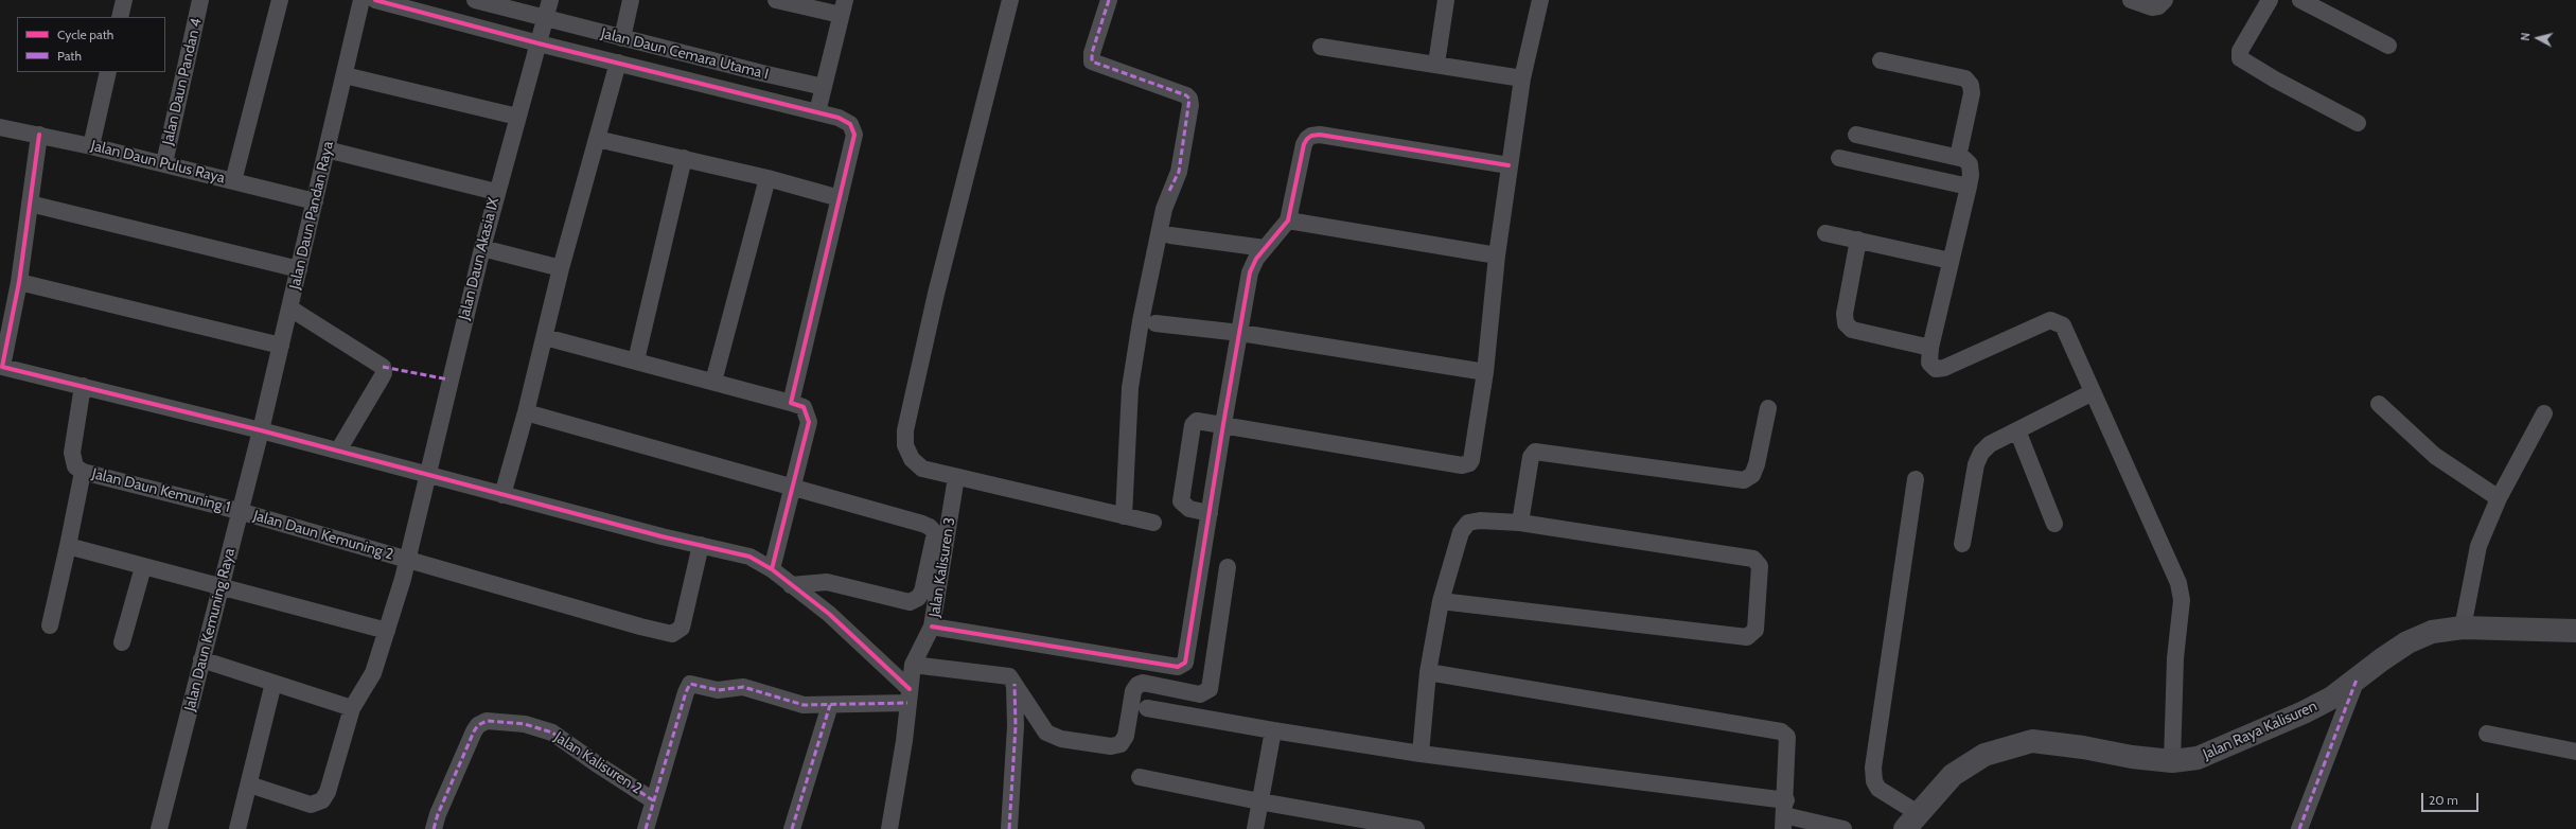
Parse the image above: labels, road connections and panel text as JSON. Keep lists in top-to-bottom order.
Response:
{
  "streets": {
    "main road": ["Jalan Raya Kalisuren"],
    "street": [
      "Jalan Daun Cemara Utama I",
      "Jalan Daun Pandan 4",
      "Jalan Daun Pulus Raya",
      "Jalan Daun Pandan Raya",
      "Jalan Daun Akasia IX",
      "Jalan Daun Kemuning 1",
      "Jalan Daun Kemuning 2",
      "Jalan Kalisuren 3",
      "Jalan Daun Kemuning Raya",
      "Jalan Kalisuren 2"
    ]
  },
  "crossings": [
    ["Jalan Daun Cemara Utama I", "Jalan Daun Akasia IX"],
    ["Jalan Daun Pandan 4", "Jalan Daun Pulus Raya"],
    ["Jalan Daun Pulus Raya", "Jalan Daun Pandan Raya"],
    ["Jalan Daun Pandan Raya", "Jalan Daun Kemuning Raya"],
    ["Jalan Daun Akasia IX", "Jalan Daun Kemuning 2"],
    ["Jalan Daun Kemuning 1", "Jalan Daun Kemuning 2"],
    ["Jalan Daun Kemuning 1", "Jalan Daun Kemuning Raya"],
    ["Jalan Daun Kemuning 2", "Jalan Daun Kemuning Raya"]
  ],
  "legend": ["Cycle path", "Path"],
  "scale_bar": "20 m",
  "north": "left"
}
